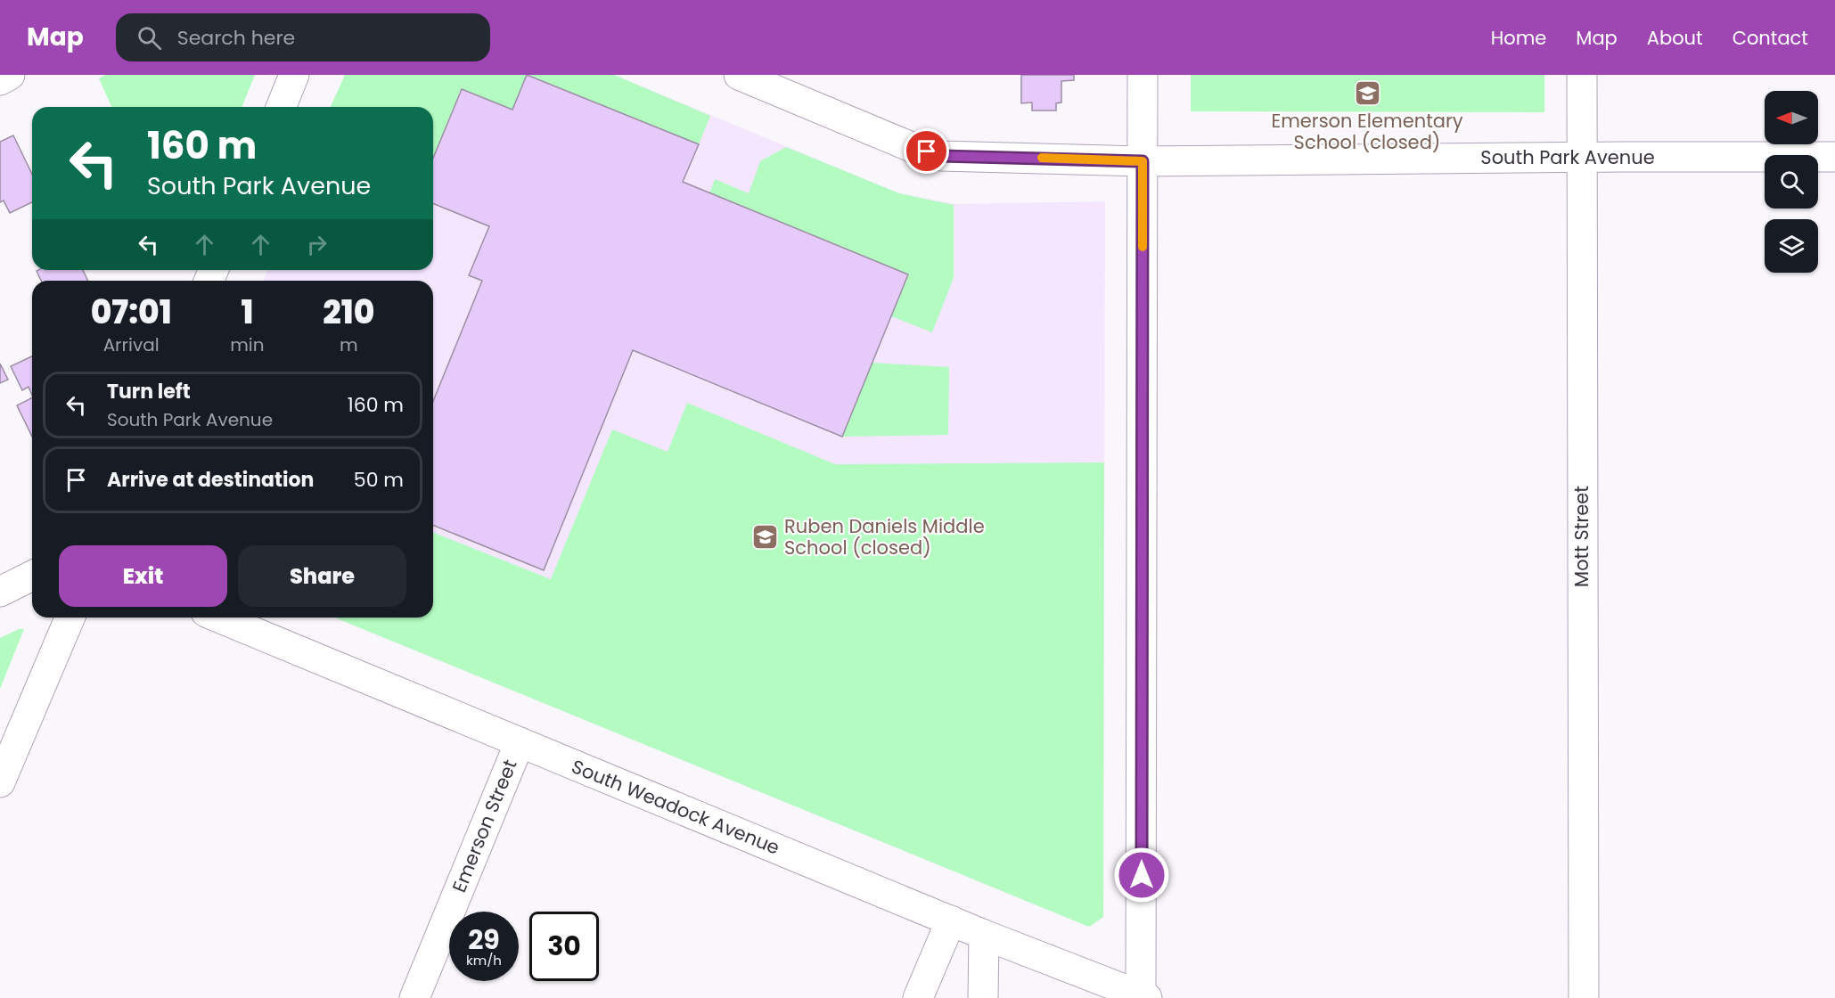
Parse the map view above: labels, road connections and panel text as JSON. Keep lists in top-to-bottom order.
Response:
{
  "streets": {
    "street": [
      "South Park Avenue",
      "Mott Street",
      "South Weadock Avenue",
      "Emerson Street"
    ]
  },
  "crossings": [
    ["South Park Avenue", "Mott Street"],
    ["South Weadock Avenue", "Emerson Street"]
  ],
  "places": {
    "school or university": ["Emerson Elementary School (closed)", "Ruben Daniels Middle School (closed)"]
  },
  "north": "left",
  "page": {
    "header": "Map",
    "search": "Search here",
    "nav": [
      "Home",
      "Map",
      "About",
      "Contact"
    ],
    "turn": ["160 m", "South Park Avenue"],
    "eta": [
      "07:01",
      "Arrival",
      "1",
      "min",
      "210",
      "m"
    ],
    "list": [
      {
        "name": "Turn left",
        "note": "South Park Avenue",
        "value": "160 m"
      },
      {
        "name": "Arrive at destination",
        "value": "50 m"
      }
    ],
    "buttons": ["Exit", "Share"],
    "speed": "29 km/h",
    "limit": "30"
  }
}
